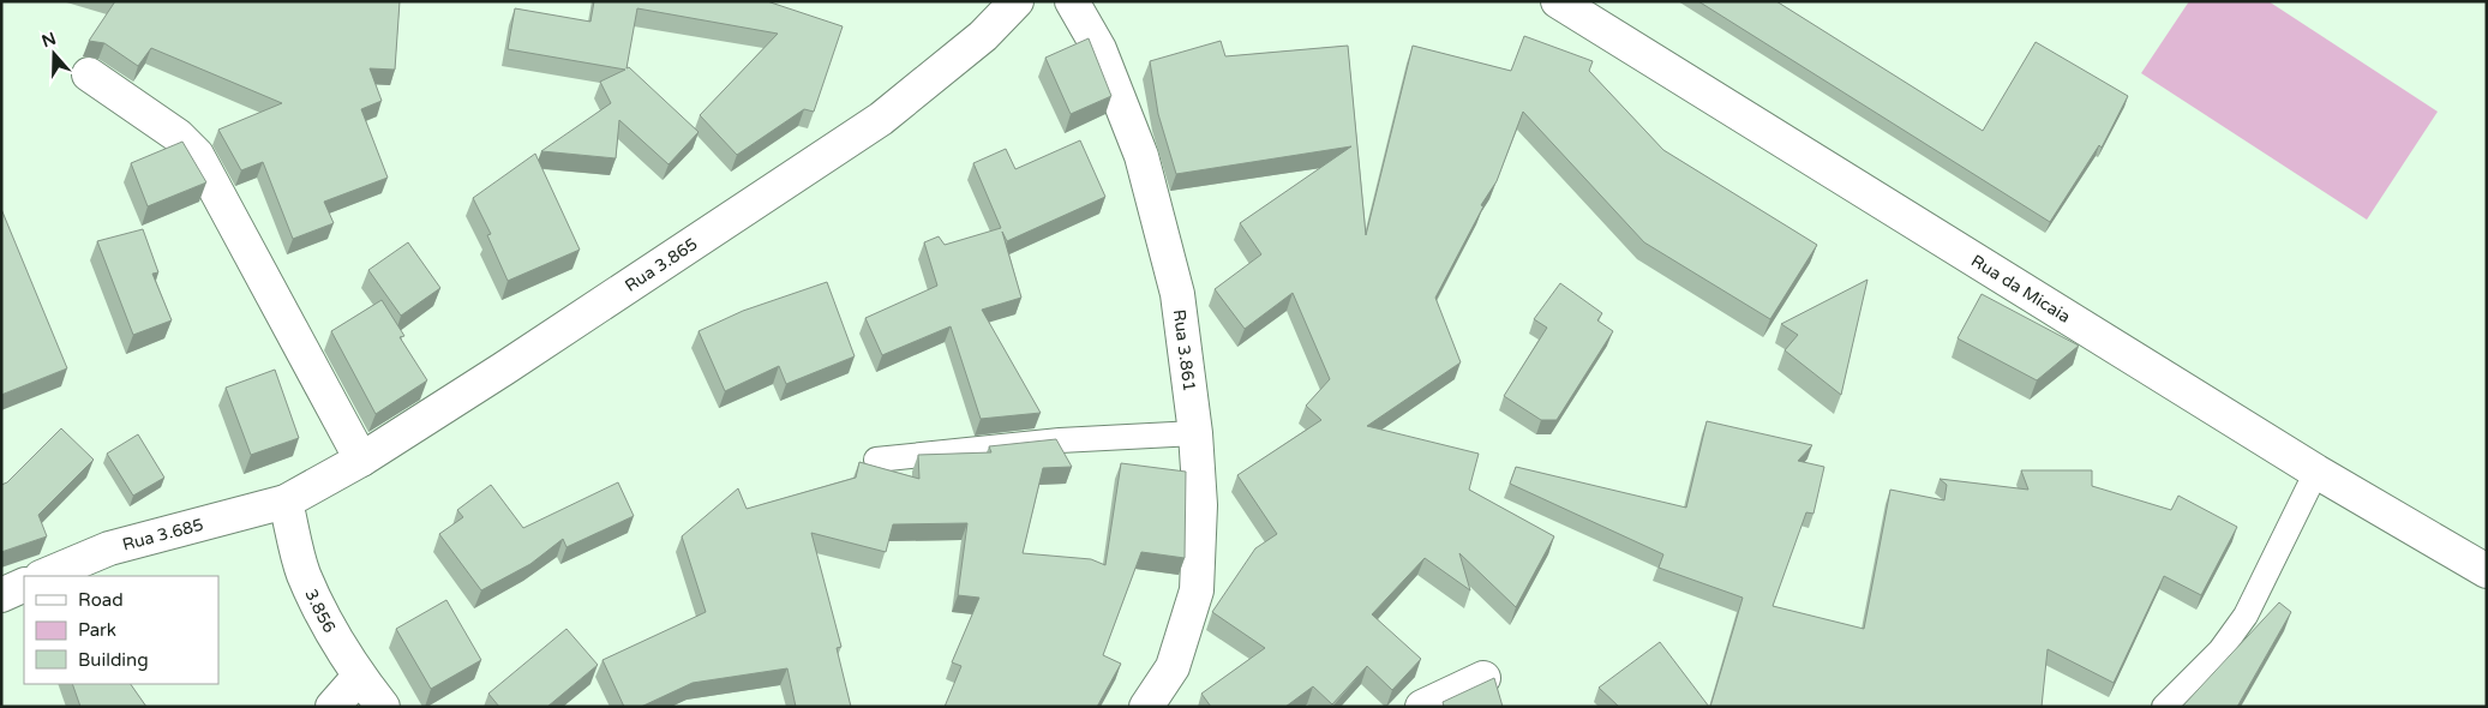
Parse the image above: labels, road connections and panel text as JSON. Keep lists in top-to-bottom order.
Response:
{
  "streets": {
    "street": [
      "Rua 3.865",
      "Rua da Micaia",
      "Rua 3.861",
      "Rua 3.685",
      "3.856"
    ]
  },
  "crossings": [
    ["Rua 3.865", "Rua 3.685"],
    ["Rua 3.865", "3.856"],
    ["Rua 3.685", "3.856"]
  ],
  "legend": ["Road", "Park", "Building"],
  "north": "top"
}
